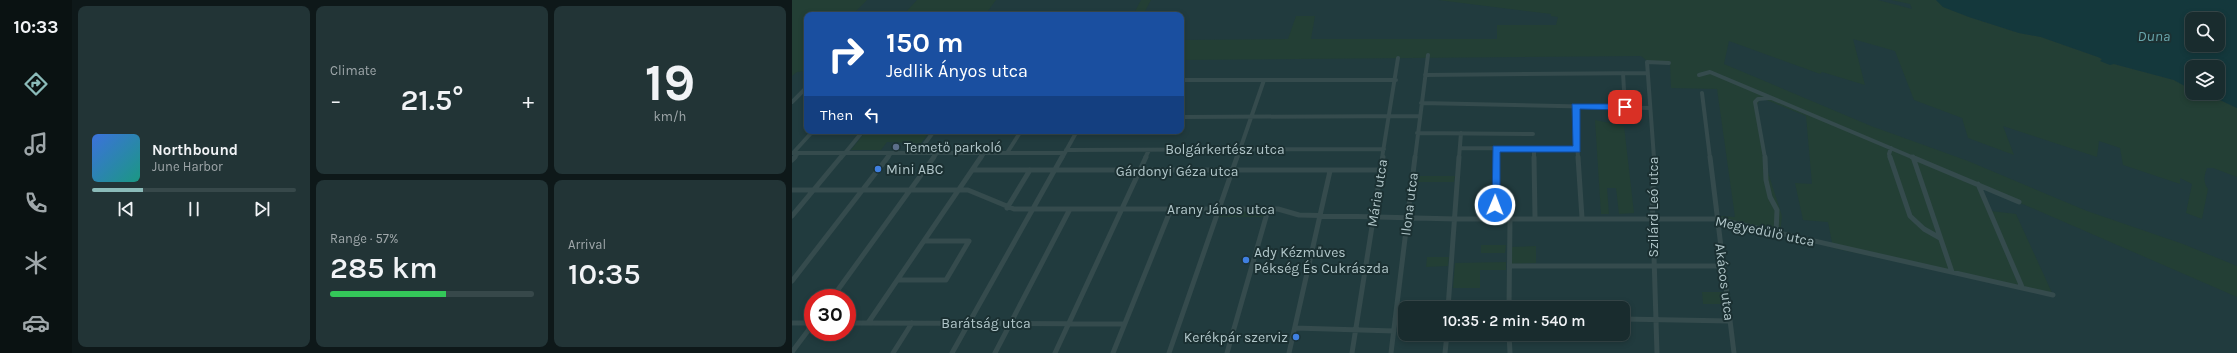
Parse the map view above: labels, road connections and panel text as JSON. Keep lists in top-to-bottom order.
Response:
{
  "streets": {
    "street": [
      "Bolgárkertész utca",
      "Gárdonyi Géza utca",
      "Mária utca",
      "Ilona utca",
      "Szilárd Leó utca",
      "Arany János utca",
      "Megyedűlő utca",
      "Akácos utca",
      "Barátság utca"
    ]
  },
  "crossings": [
    ["Bolgárkertész utca", "Mária utca"],
    ["Gárdonyi Géza utca", "Mária utca"],
    ["Mária utca", "Arany János utca"],
    ["Ilona utca", "Arany János utca"],
    ["Ilona utca", "Megyedűlő utca"],
    ["Szilárd Leó utca", "Megyedűlő utca"],
    ["Arany János utca", "Megyedűlő utca"],
    ["Megyedűlő utca", "Akácos utca"]
  ],
  "water": ["Duna"],
  "places": [
    "Temető parkoló",
    "Mini ABC",
    "Ady Kézműves Pékség És Cukrászda",
    "Kerékpár szerviz"
  ],
  "page": {
    "tabs": "10:33",
    "tile": [
      "Climate",
      ["19", "km/h"],
      ["Range · 57%", "285 km"],
      ["Arrival", "10:35"]
    ],
    "turn": ["150 m", "Jedlik Ányos utca"],
    "heat": ["−", "21.5°", "+"],
    "then": "Then",
    "song": ["Northbound", "June Harbor"],
    "limit": "30",
    "trip": "10:35 · 2 min · 540 m"
  }
}
